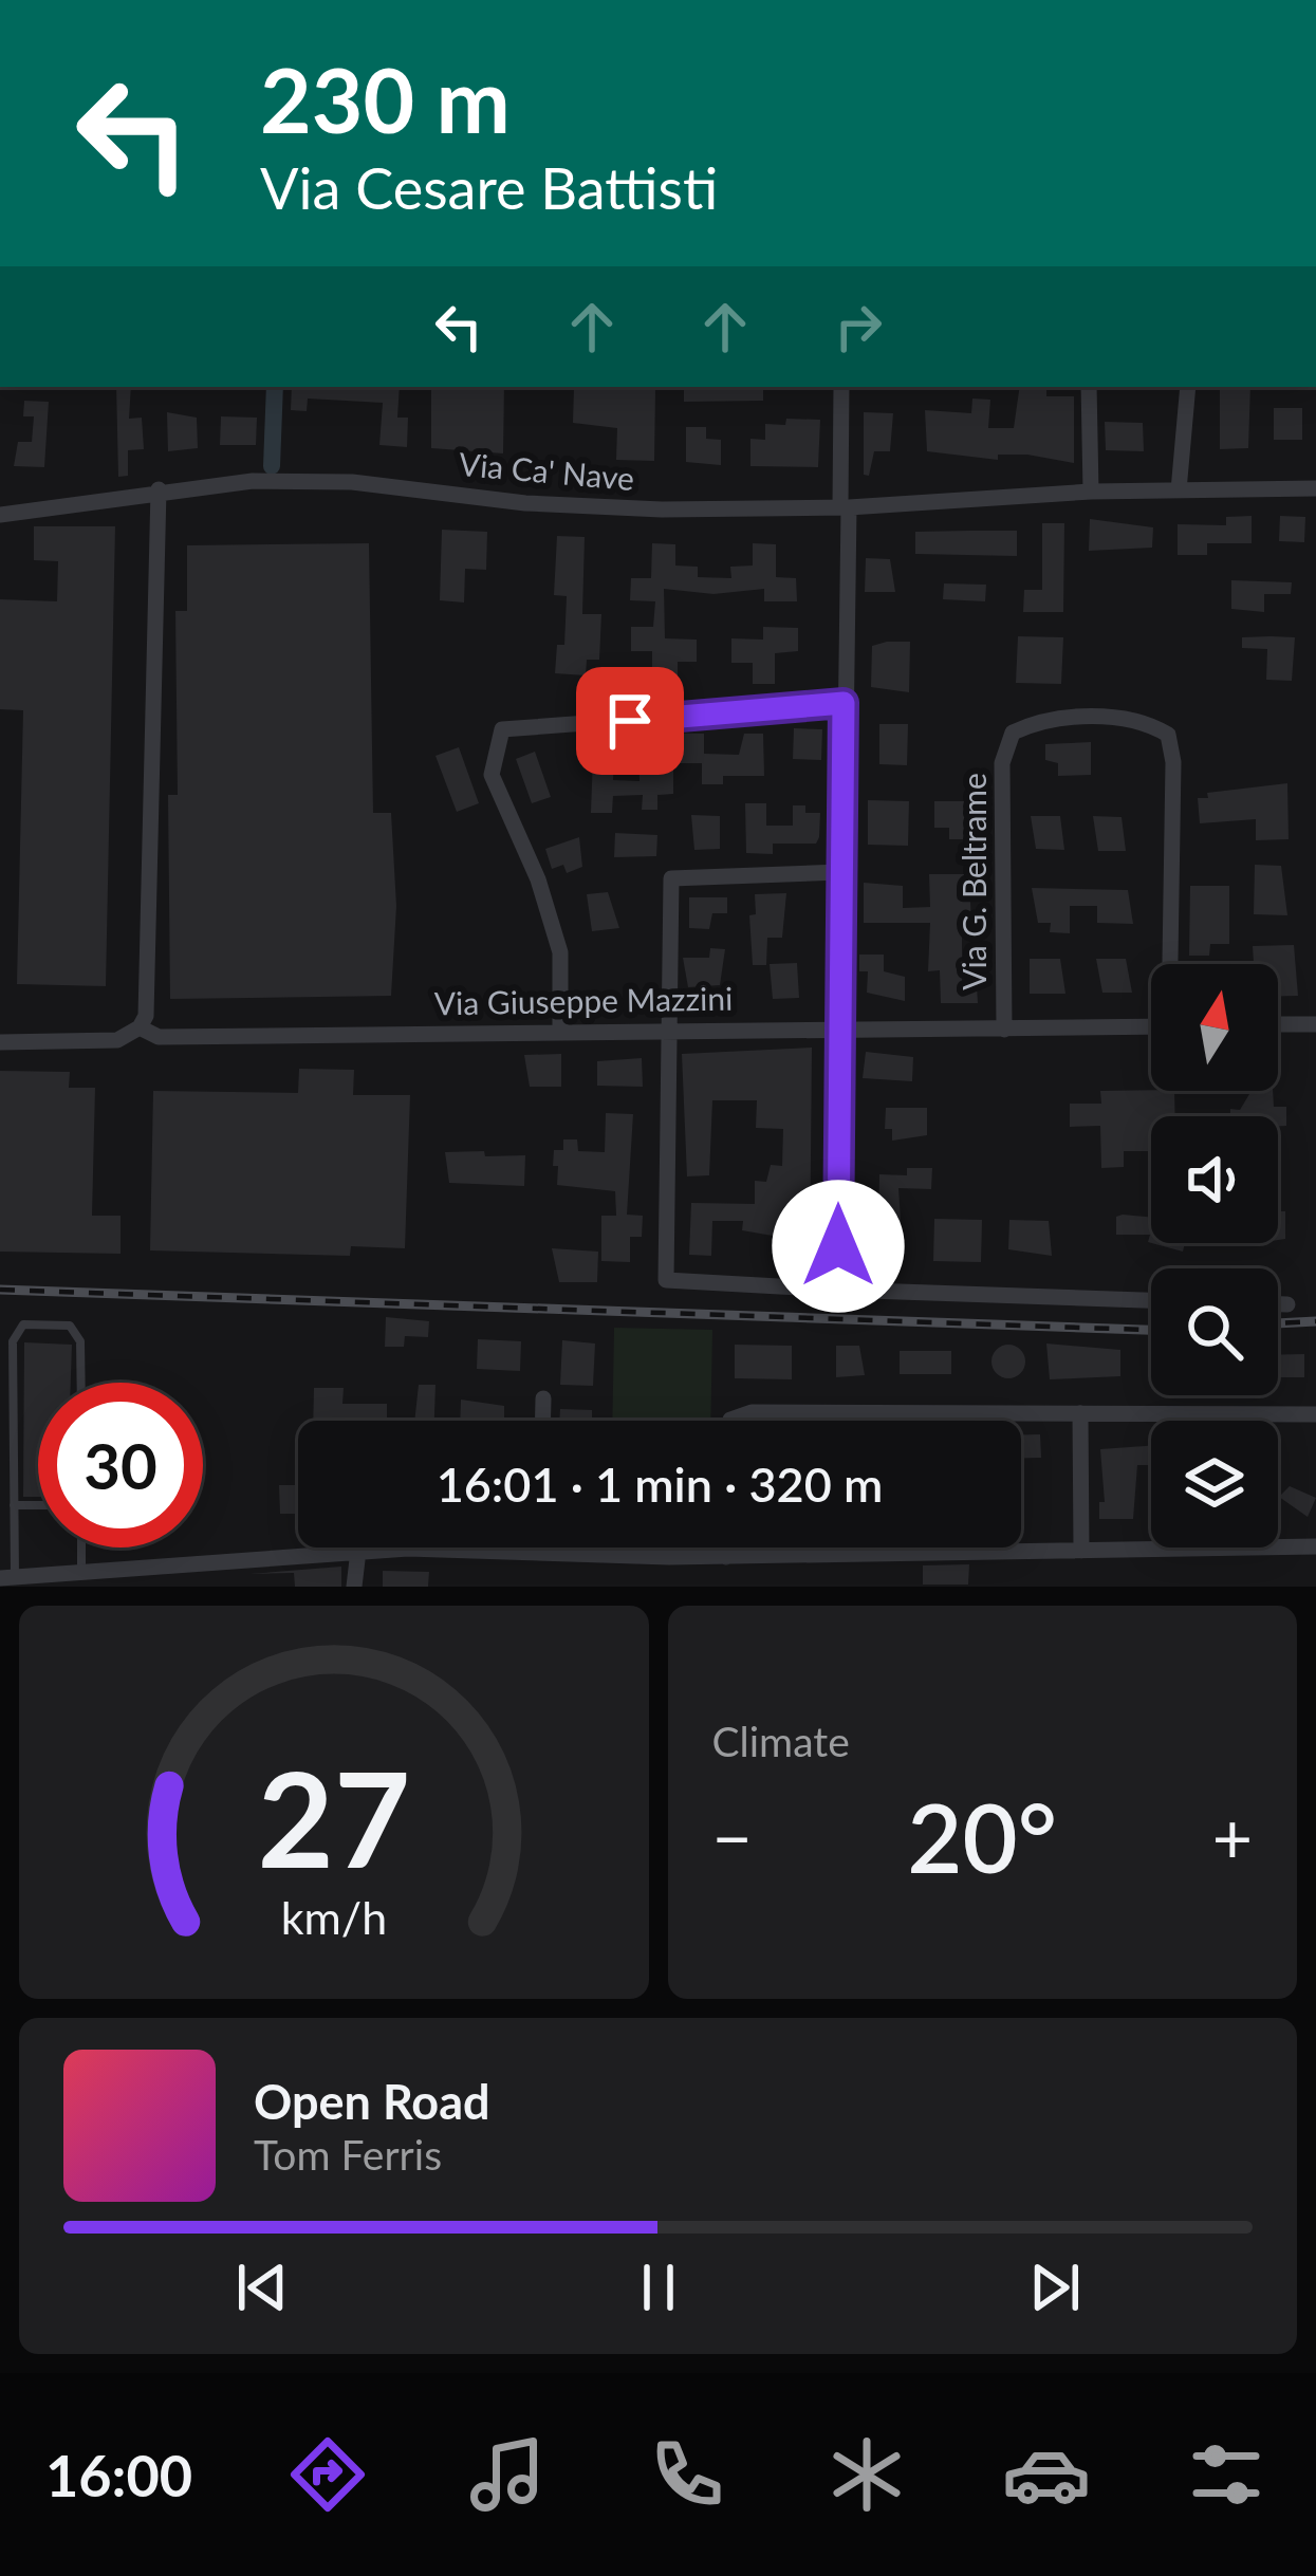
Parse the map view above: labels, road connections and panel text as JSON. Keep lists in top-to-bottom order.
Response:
{
  "streets": {
    "street": ["Via Ca' Nave", "Via G. Beltrame", "Via Giuseppe Mazzini"]
  },
  "crossings": [
    ["Via G. Beltrame", "Via Giuseppe Mazzini"]
  ],
  "north": "top",
  "page": {
    "turn": ["230 m", "Via Cesare Battisti"],
    "limit": "30",
    "trip": "16:01 · 1 min · 320 m",
    "tile": "Climate",
    "heat": ["−", "20°", "+"],
    "song": ["Open Road", "Tom Ferris"],
    "tabs": "16:00",
    "gauge": ["27", "km/h"]
  }
}
